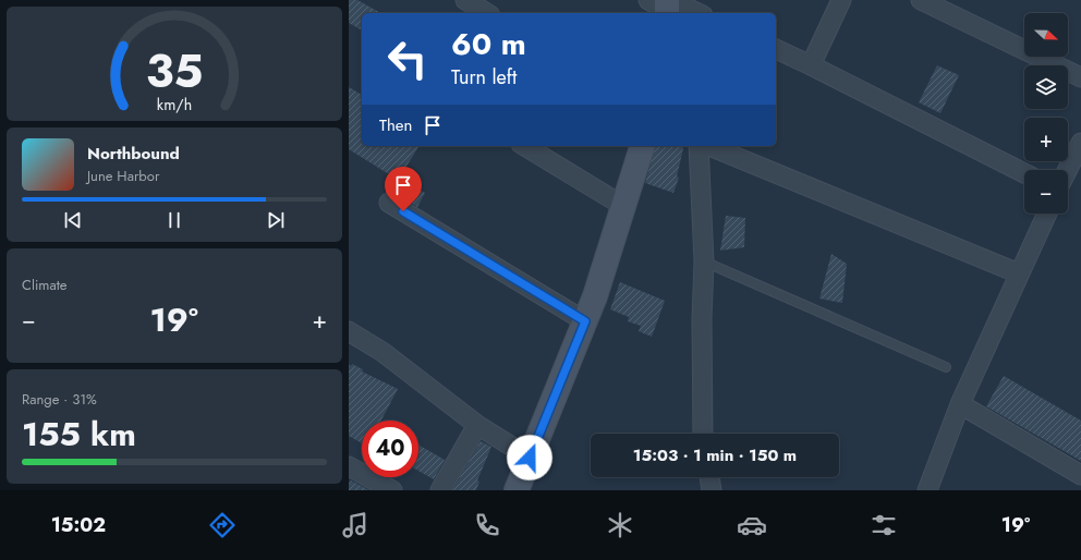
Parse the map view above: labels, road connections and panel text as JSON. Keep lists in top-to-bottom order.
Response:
{
  "north": "right",
  "page": {
    "map_buttons": ["+", "−"],
    "turn": ["60 m", "Turn left"],
    "then": "Then",
    "song": ["Northbound", "June Harbor"],
    "tile": [
      "Climate",
      ["Range · 31%", "155 km"]
    ],
    "heat": ["−", "19°", "+"],
    "limit": "40",
    "trip": "15:03 · 1 min · 150 m",
    "tabs": ["15:02", "19°"],
    "gauge": ["35", "km/h"]
  }
}
